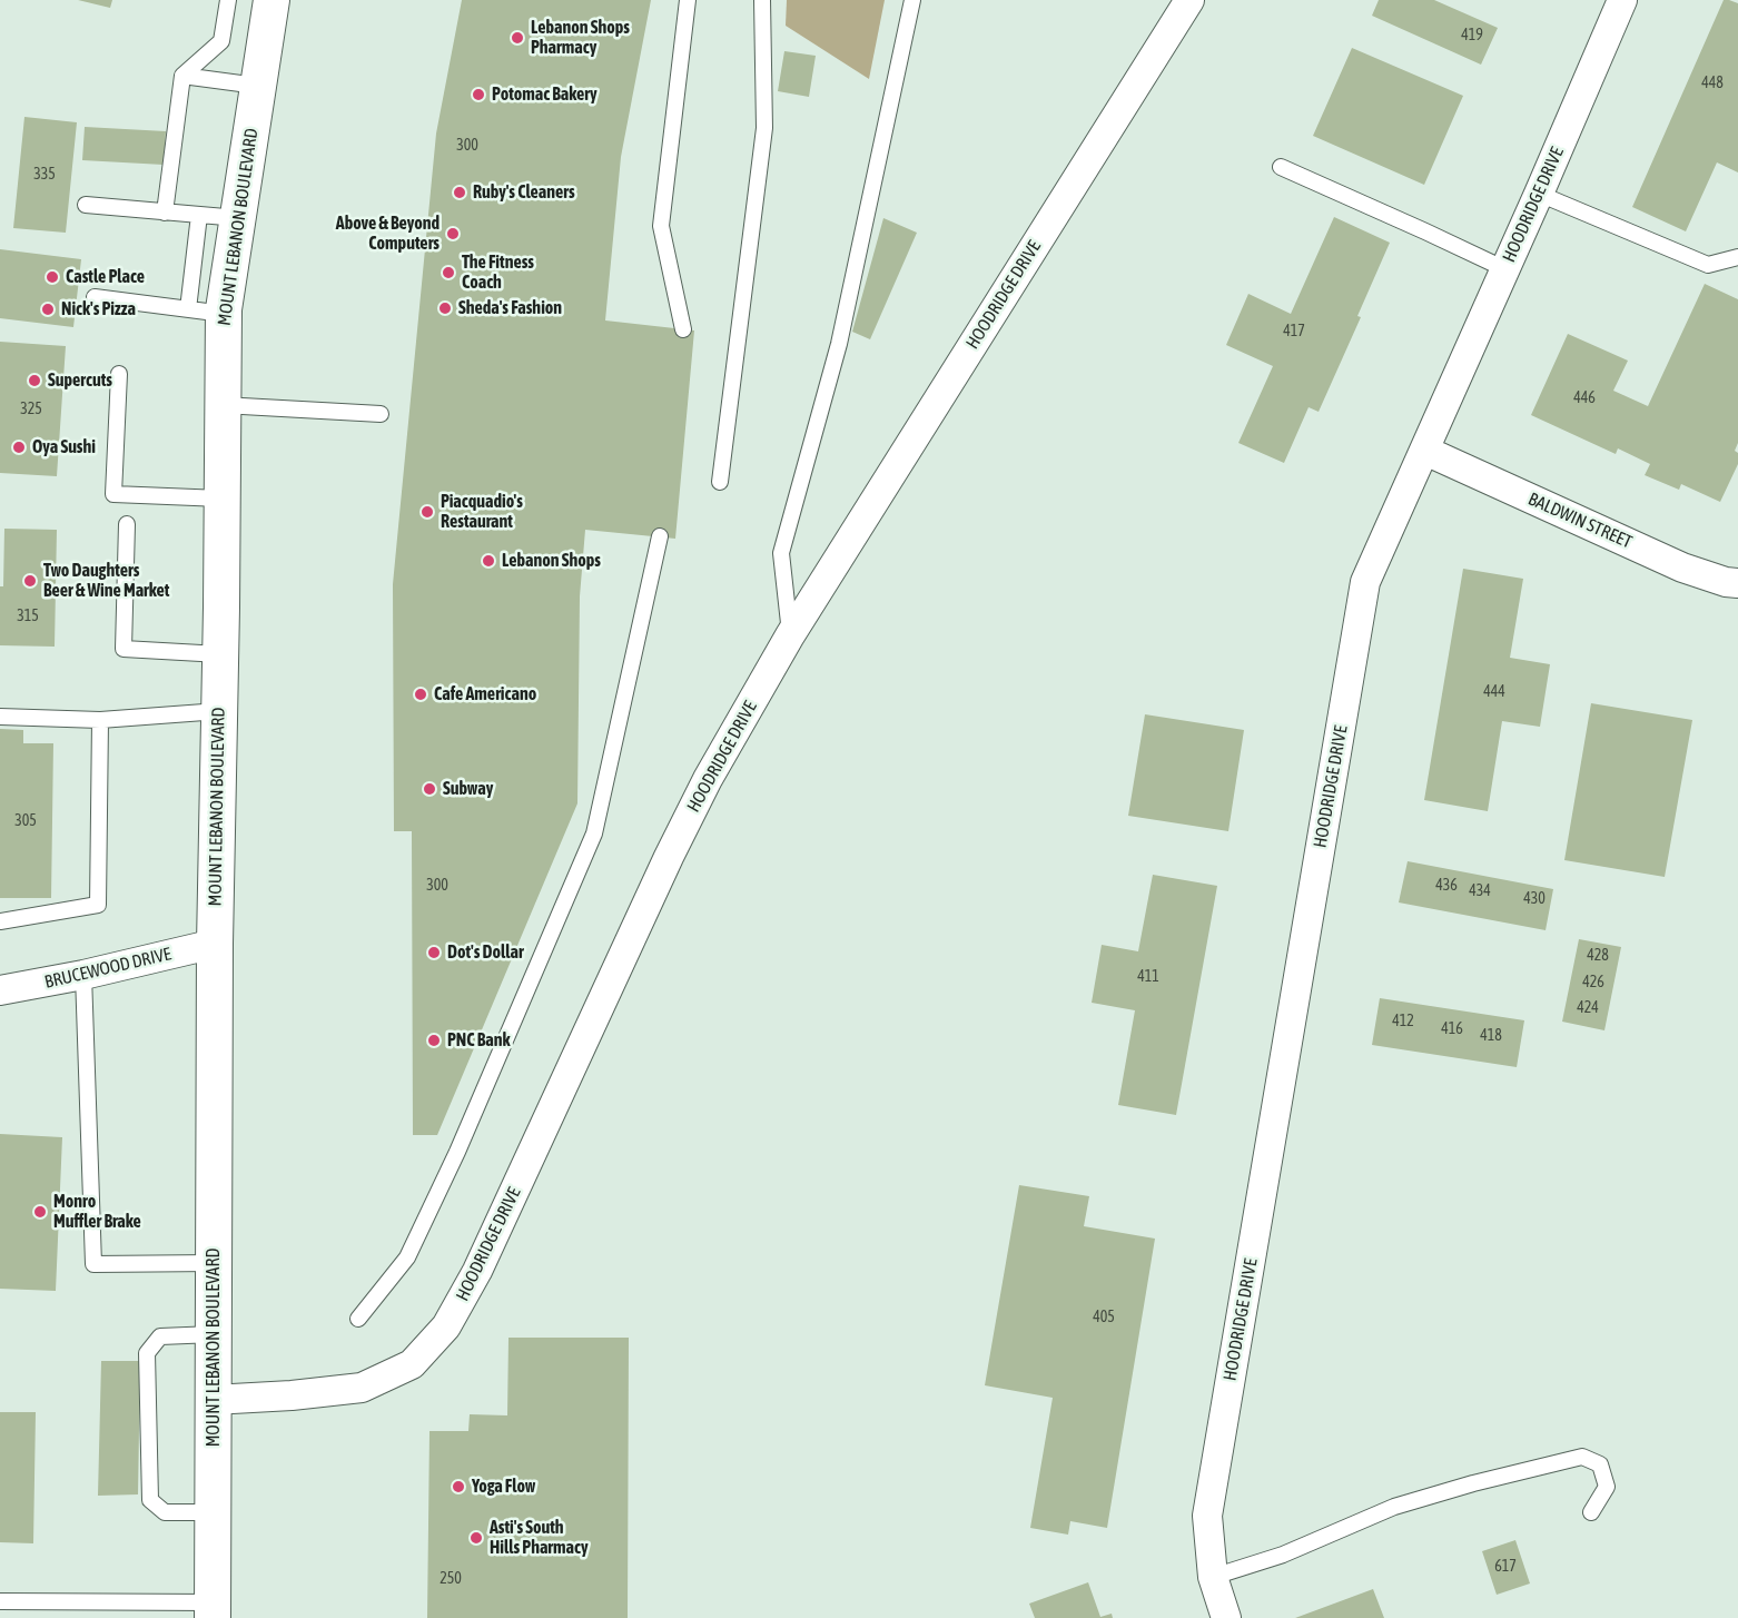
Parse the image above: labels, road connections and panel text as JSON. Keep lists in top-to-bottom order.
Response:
{
  "streets": {
    "street": [
      "HOODRIDGE DRIVE",
      "MOUNT LEBANON BOULEVARD",
      "BALDWIN STREET",
      "BRUCEWOOD DRIVE"
    ]
  },
  "crossings": [
    ["HOODRIDGE DRIVE", "MOUNT LEBANON BOULEVARD"],
    ["HOODRIDGE DRIVE", "BALDWIN STREET"],
    ["MOUNT LEBANON BOULEVARD", "BRUCEWOOD DRIVE"]
  ],
  "places": [
    "Lebanon Shops Pharmacy",
    "Potomac Bakery",
    "Ruby's Cleaners",
    "Above & Beyond Computers",
    "The Fitness Coach",
    "Castle Place",
    "Sheda's Fashion",
    "Nick's Pizza",
    "Supercuts",
    "Oya Sushi",
    "Piacquadio's Restaurant",
    "Lebanon Shops",
    "Two Daughters Beer & Wine Market",
    "Cafe Americano",
    "Subway",
    "Dot's Dollar",
    "PNC Bank",
    "Monro Muffler Brake",
    "Yoga Flow",
    "Asti's South Hills Pharmacy"
  ],
  "house_numbers": [
    "419",
    "448",
    "300",
    "335",
    "417",
    "446",
    "325",
    "315",
    "444",
    "305",
    "300",
    "436",
    "434",
    "430",
    "428",
    "411",
    "426",
    "424",
    "412",
    "416",
    "418",
    "405",
    "617",
    "250"
  ]
}
